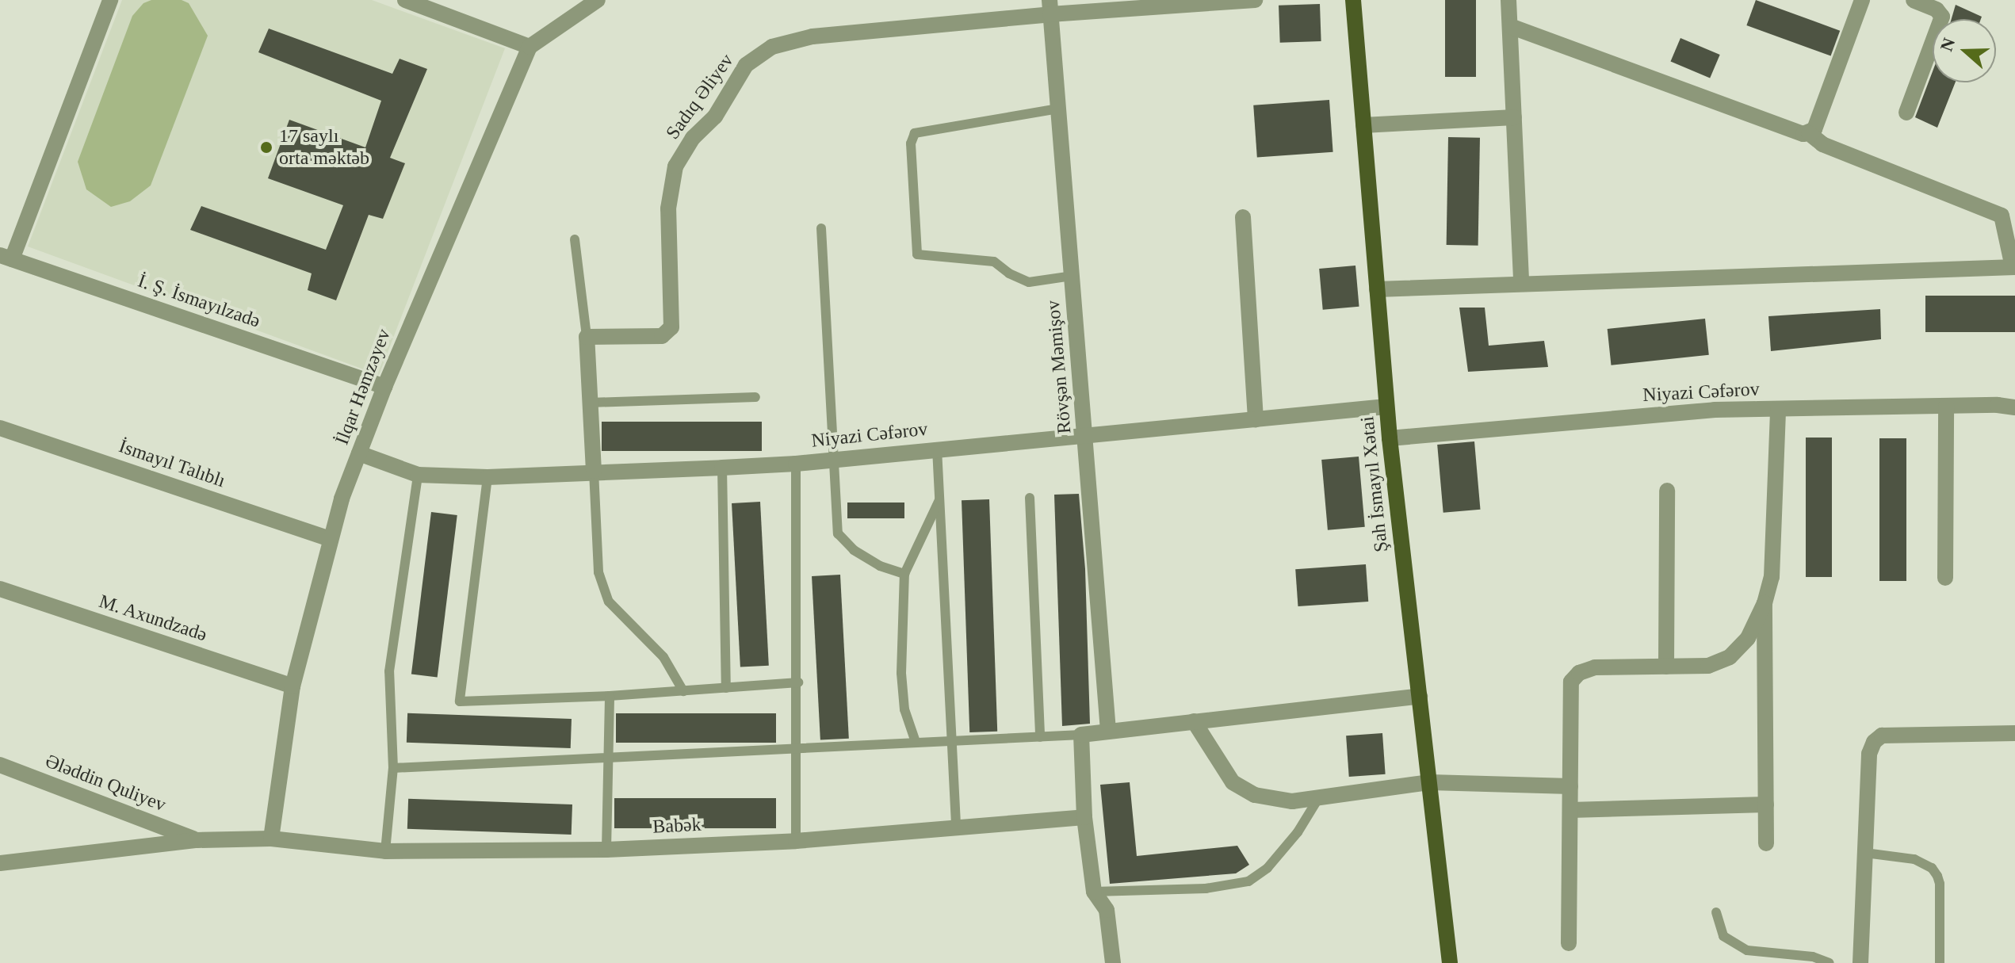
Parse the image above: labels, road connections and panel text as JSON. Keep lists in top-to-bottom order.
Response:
{
  "streets": {
    "main road": ["Şah İsmayıl Xətai"],
    "street": [
      "Sadıq Əliyev",
      "İ. Ş. İsmayılzadə",
      "Rövşən Məmişov",
      "İlqar Həmzəyev",
      "Niyazi Cəfərov",
      "İsmayıl Talıblı",
      "M. Axundzadə",
      "Ələddin Quliyev",
      "Babək"
    ]
  },
  "crossings": [
    ["Sadıq Əliyev", "Rövşən Məmişov"],
    ["İ. Ş. İsmayılzadə", "İlqar Həmzəyev"],
    ["Rövşən Məmişov", "Niyazi Cəfərov"],
    ["İlqar Həmzəyev", "Niyazi Cəfərov"],
    ["İlqar Həmzəyev", "İsmayıl Talıblı"],
    ["İlqar Həmzəyev", "M. Axundzadə"],
    ["İlqar Həmzəyev", "Babək"],
    ["Niyazi Cəfərov", "Şah İsmayıl Xətai"],
    ["Ələddin Quliyev", "Babək"]
  ],
  "places": ["17 saylı orta məktəb"],
  "north": "left"
}
